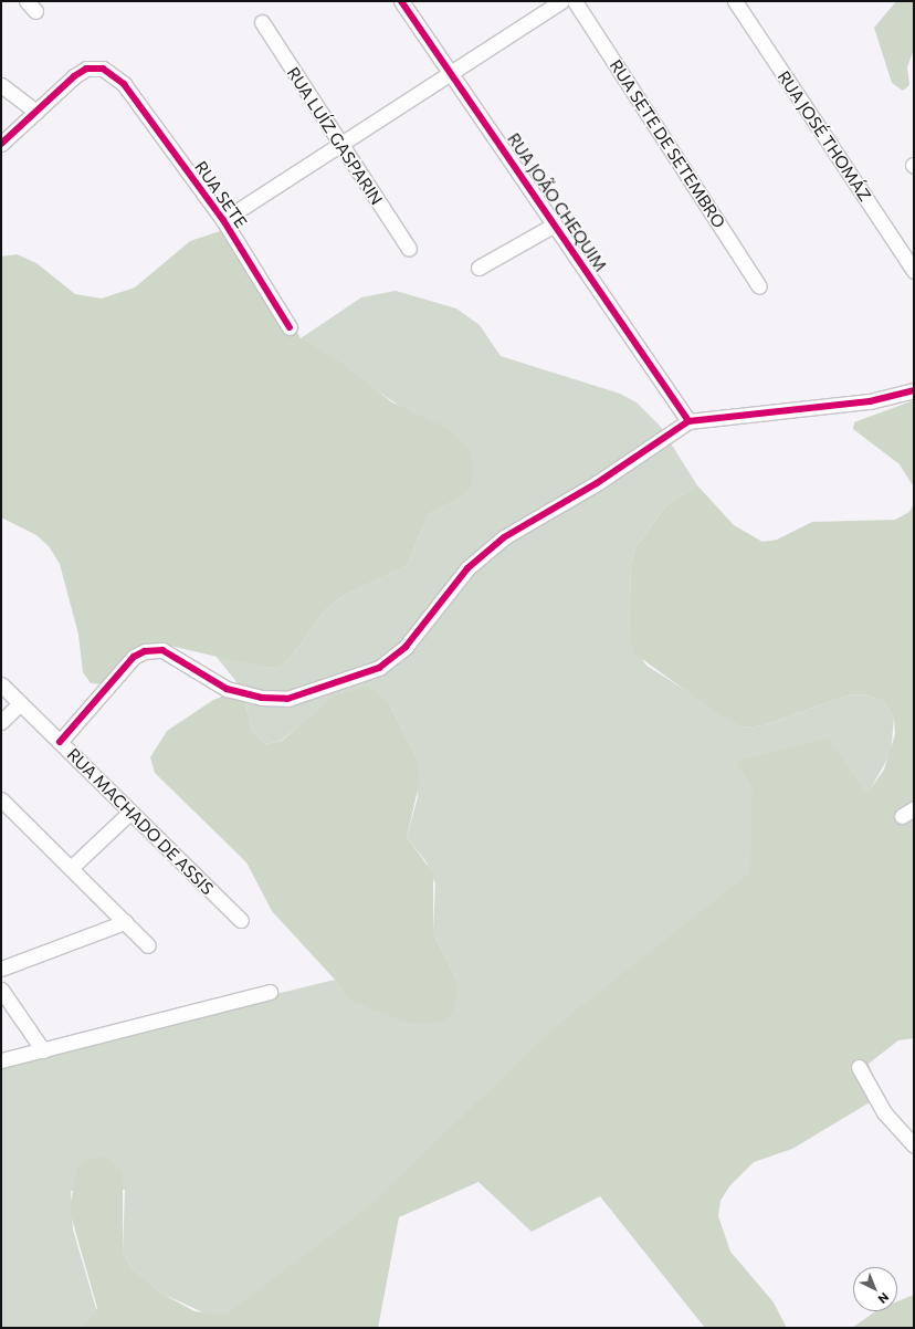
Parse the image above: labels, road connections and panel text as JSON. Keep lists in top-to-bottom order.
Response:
{
  "streets": {
    "street": [
      "RUA LUÍZ GASPARIN",
      "RUA JOSÉ THOMÁZ",
      "RUA SETE DE SETEMBRO",
      "RUA SETE",
      "RUA JOÃO CHEQUIM",
      "RUA MACHADO DE ASSIS"
    ]
  },
  "north": "bottom right"
}
